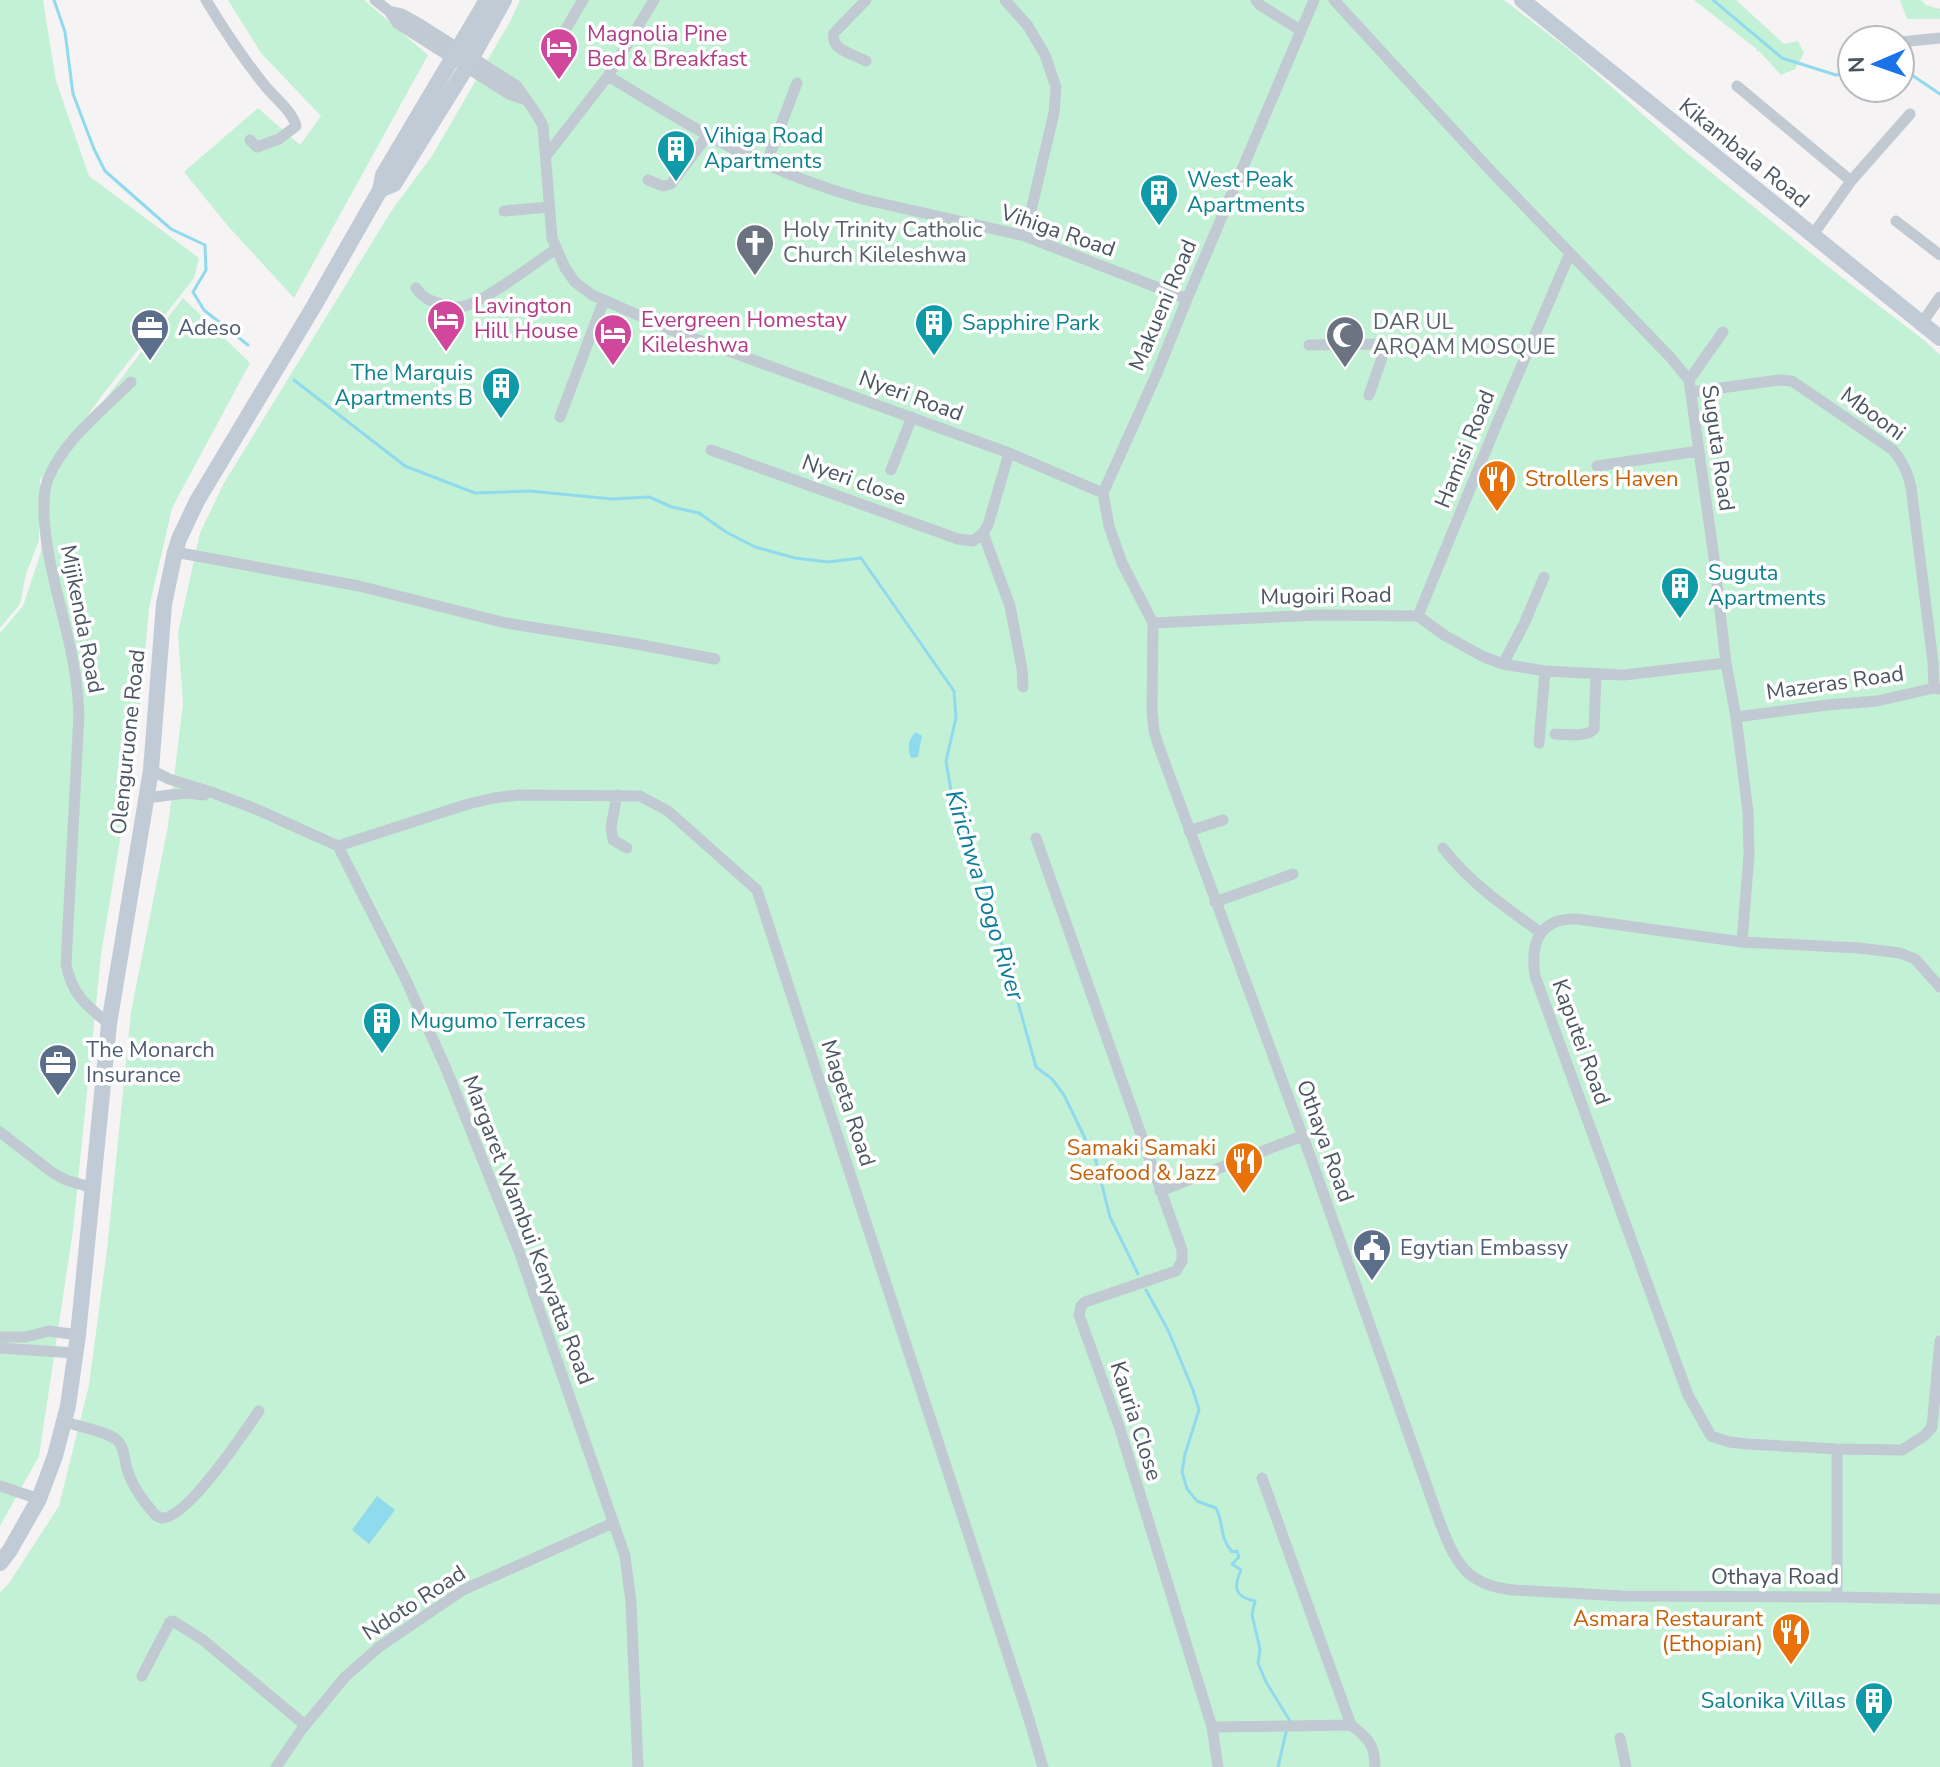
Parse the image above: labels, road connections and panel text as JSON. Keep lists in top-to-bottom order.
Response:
{
  "streets": {
    "street": [
      "Kikambala Road",
      "Vihiga Road",
      "Makueni Road",
      "Nyeri Road",
      "Mbooni",
      "Suguta Road",
      "Hamisi Road",
      "Nyeri close",
      "Mugoiri Road",
      "Mijikenda Road",
      "Mazeras Road",
      "Olenguruone Road",
      "Kaputei Road",
      "Mageta Road",
      "Othaya Road",
      "Margaret Wambui Kenyatta Road",
      "Kauria Close",
      "Ndoto Road"
    ]
  },
  "crossings": [
    ["Vihiga Road", "Makueni Road"],
    ["Makueni Road", "Nyeri Road"],
    ["Makueni Road", "Othaya Road"],
    ["Nyeri Road", "Olenguruone Road"],
    ["Nyeri Road", "Othaya Road"],
    ["Mbooni", "Suguta Road"],
    ["Mbooni", "Mazeras Road"],
    ["Suguta Road", "Hamisi Road"],
    ["Suguta Road", "Mugoiri Road"],
    ["Suguta Road", "Mazeras Road"],
    ["Hamisi Road", "Mugoiri Road"],
    ["Mugoiri Road", "Othaya Road"],
    ["Mijikenda Road", "Olenguruone Road"],
    ["Mageta Road", "Margaret Wambui Kenyatta Road"],
    ["Margaret Wambui Kenyatta Road", "Ndoto Road"]
  ],
  "water": ["Kirichwa Dogo River"],
  "places": {
    "hotel": ["Magnolia Pine Bed & Breakfast", "Lavington Hill House", "Evergreen Homestay Kileleshwa"],
    "building": [
      "Vihiga Road Apartments",
      "West Peak Apartments",
      "Sapphire Park",
      "The Marquis Apartments B",
      "Suguta Apartments",
      "Mugumo Terraces",
      "Salonika Villas"
    ],
    "church": ["Holy Trinity Catholic Church Kileleshwa"],
    "office": ["Adeso", "The Monarch Insurance"],
    "mosque": ["DAR UL ARQAM MOSQUE"],
    "restaurant": ["Strollers Haven", "Samaki Samaki Seafood & Jazz", "Asmara Restaurant (Ethopian)"],
    "public building": ["Egytian Embassy"]
  },
  "north": "left"
}
